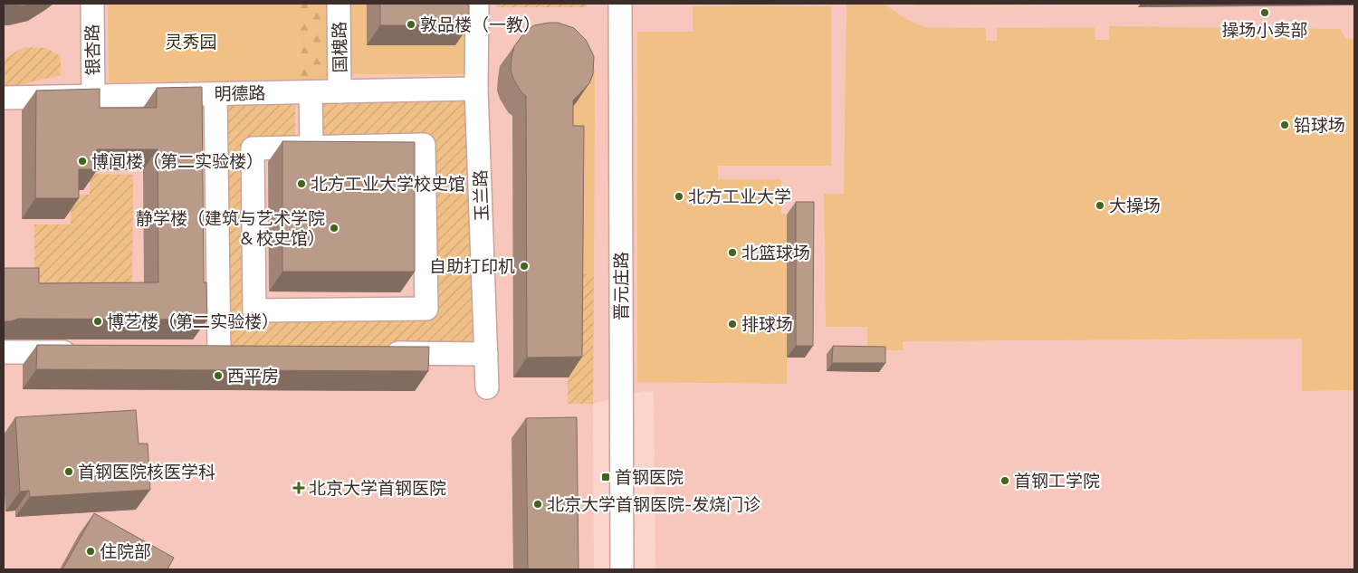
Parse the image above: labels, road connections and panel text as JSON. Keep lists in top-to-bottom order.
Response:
{
  "streets": {
    "street": [
      "国槐路",
      "银杏路",
      "明德路",
      "玉兰路",
      "晋元庄路"
    ]
  },
  "crossings": [
    ["国槐路", "明德路"],
    ["银杏路", "明德路"],
    ["明德路", "玉兰路"]
  ],
  "parks": ["灵秀园"],
  "places": {
    "other": [
      "操场小卖部",
      "敦品楼（一教）",
      "铅球场",
      "博闻楼（第二实验楼）",
      "北方工业大学校史馆",
      "北方工业大学",
      "大操场",
      "静学楼（建筑与艺术学院 & 校史馆）",
      "北篮球场",
      "自助打印机",
      "博艺楼（第二实验楼）",
      "排球场",
      "西平房",
      "首钢医院核医学科",
      "首钢工学院",
      "北京大学首钢医院-发烧门诊",
      "住院部"
    ],
    "transit": ["首钢医院"],
    "health": ["北京大学首钢医院"]
  }
}
